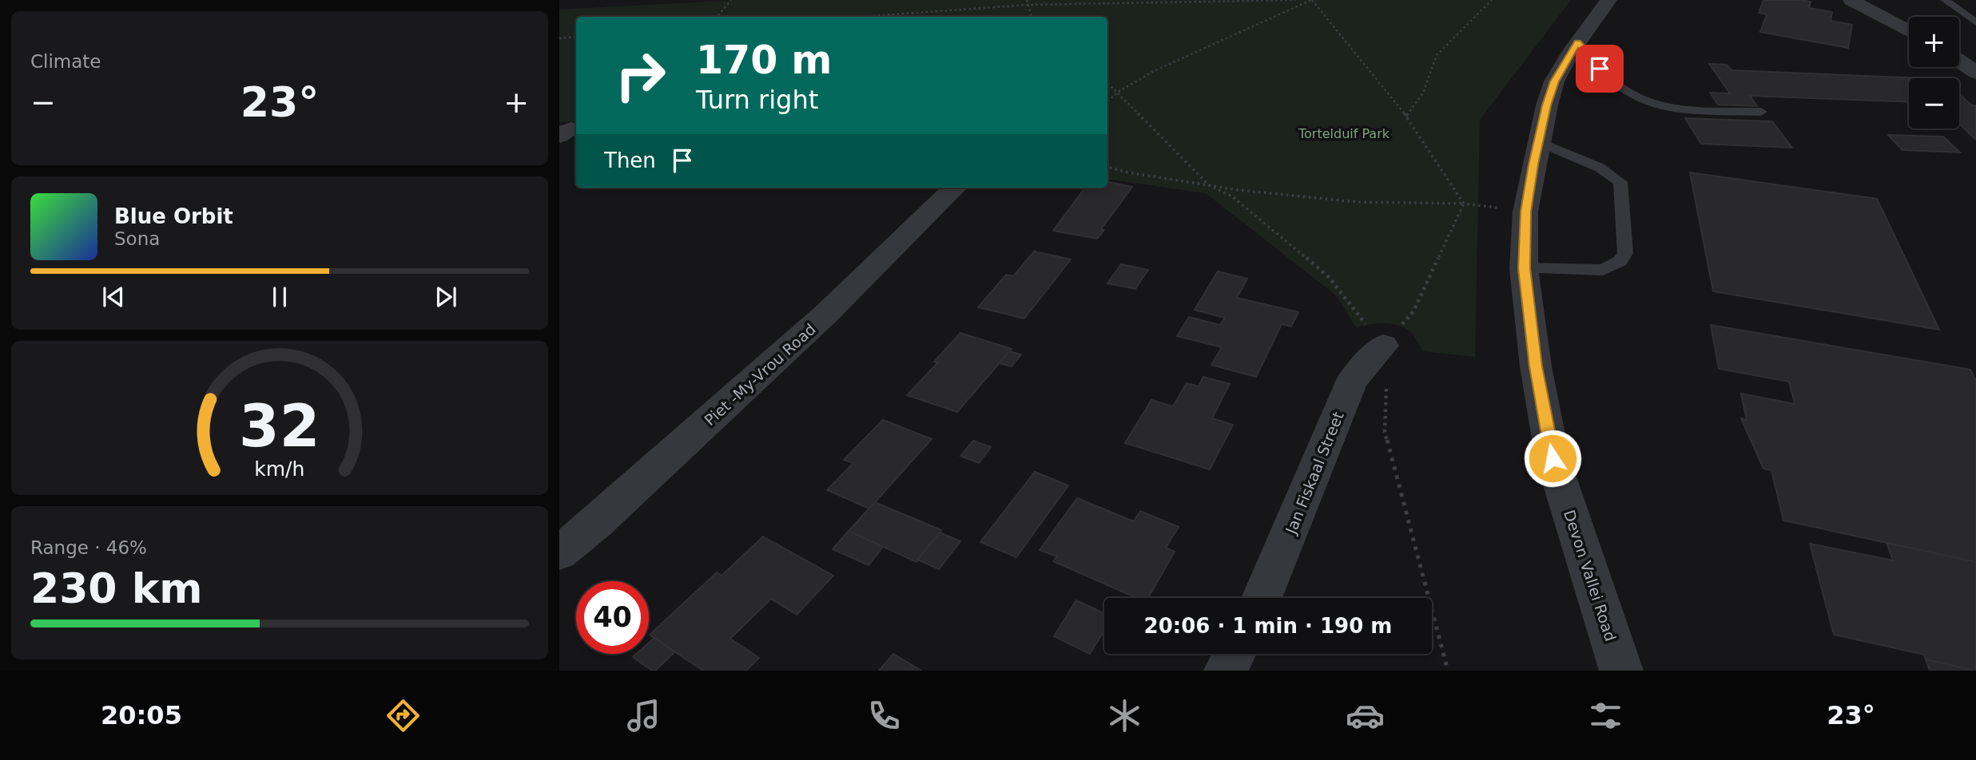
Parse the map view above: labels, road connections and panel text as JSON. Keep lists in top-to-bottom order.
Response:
{
  "streets": {
    "street": ["Piet -My-Vrou Road", "Jan Fiskaal Street", "Devon Vallei Road"]
  },
  "parks": ["Tortelduif Park"],
  "page": {
    "tile": [
      "Climate",
      ["Range · 46%", "230 km"]
    ],
    "map_buttons": ["+", "−"],
    "turn": ["170 m", "Turn right"],
    "heat": ["−", "23°", "+"],
    "then": "Then",
    "song": ["Blue Orbit", "Sona"],
    "limit": "40",
    "trip": "20:06 · 1 min · 190 m",
    "tabs": ["20:05", "23°"],
    "gauge": ["32", "km/h"]
  }
}
